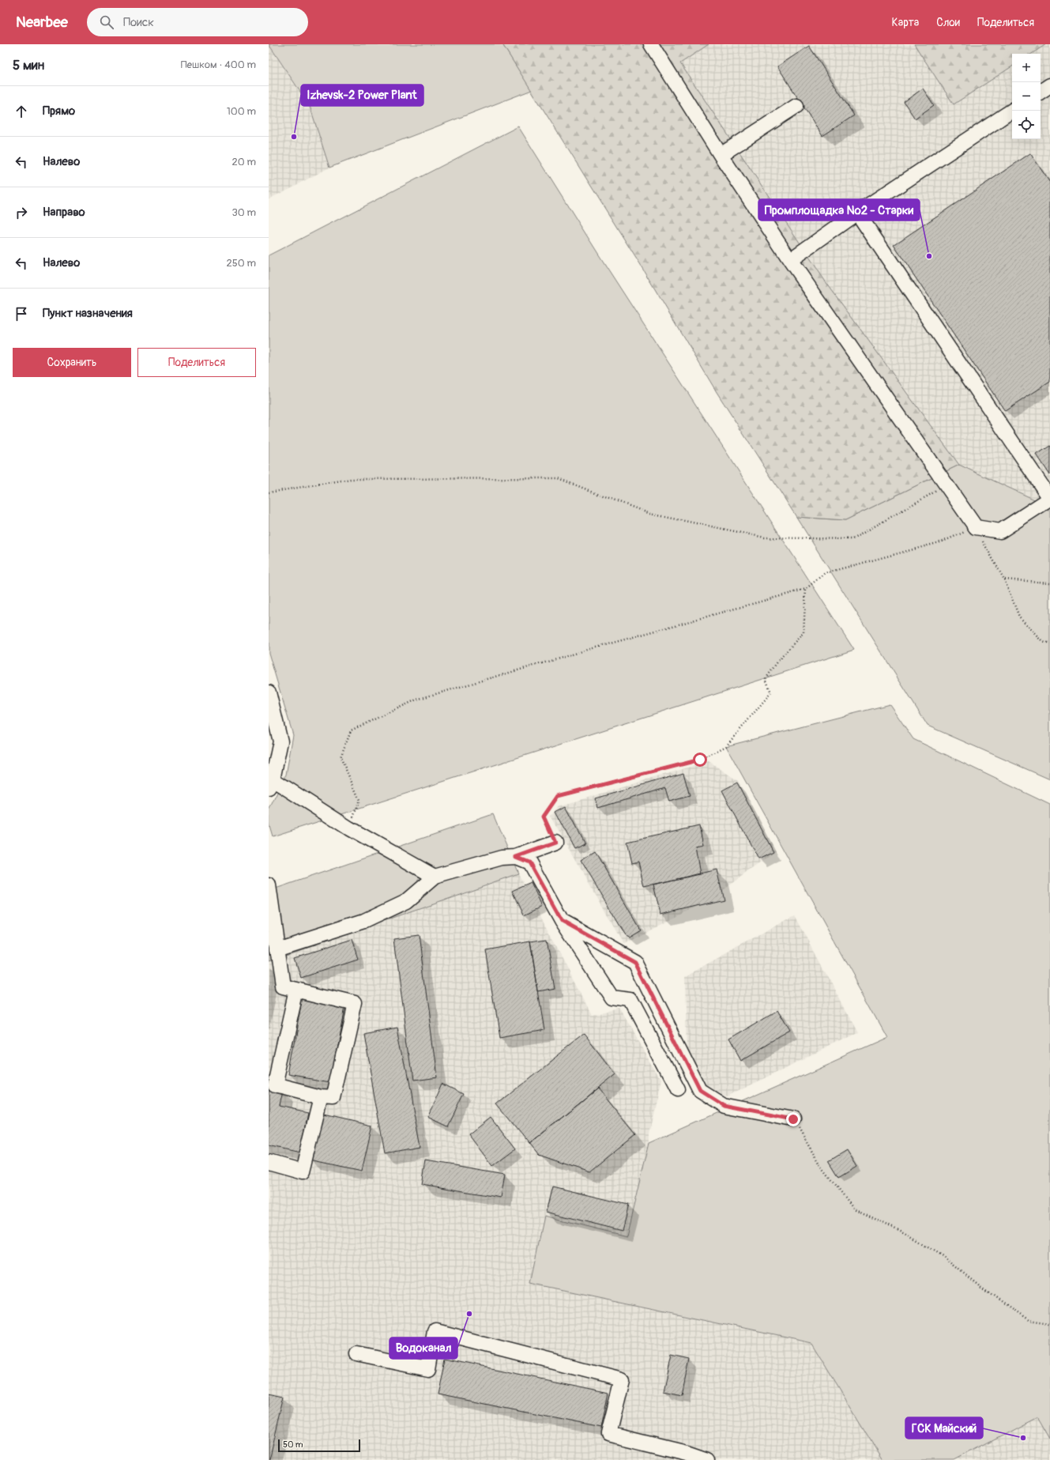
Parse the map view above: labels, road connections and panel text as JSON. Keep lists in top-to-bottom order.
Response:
{
  "places": [
    "Izhevsk-2 Power Plant",
    "Промплощадка №2 - Старки",
    "Водоканал",
    "ГСК Майский"
  ],
  "scale_bar": "50 m",
  "page": {
    "header": "Nearbee",
    "search": "Поиск",
    "nav": ["Карта", "Слои", "Поделиться"],
    "heading": ["5 мин", "Пешком · 400 m"],
    "map_buttons": ["+", "−"],
    "list": [
      ["Прямо", "100 m"],
      ["Налево", "20 m"],
      ["Направо", "30 m"],
      ["Налево", "250 m"],
      "Пункт назначения"
    ],
    "buttons": ["Сохранить", "Поделиться"],
    "scale": "50 m"
  }
}
